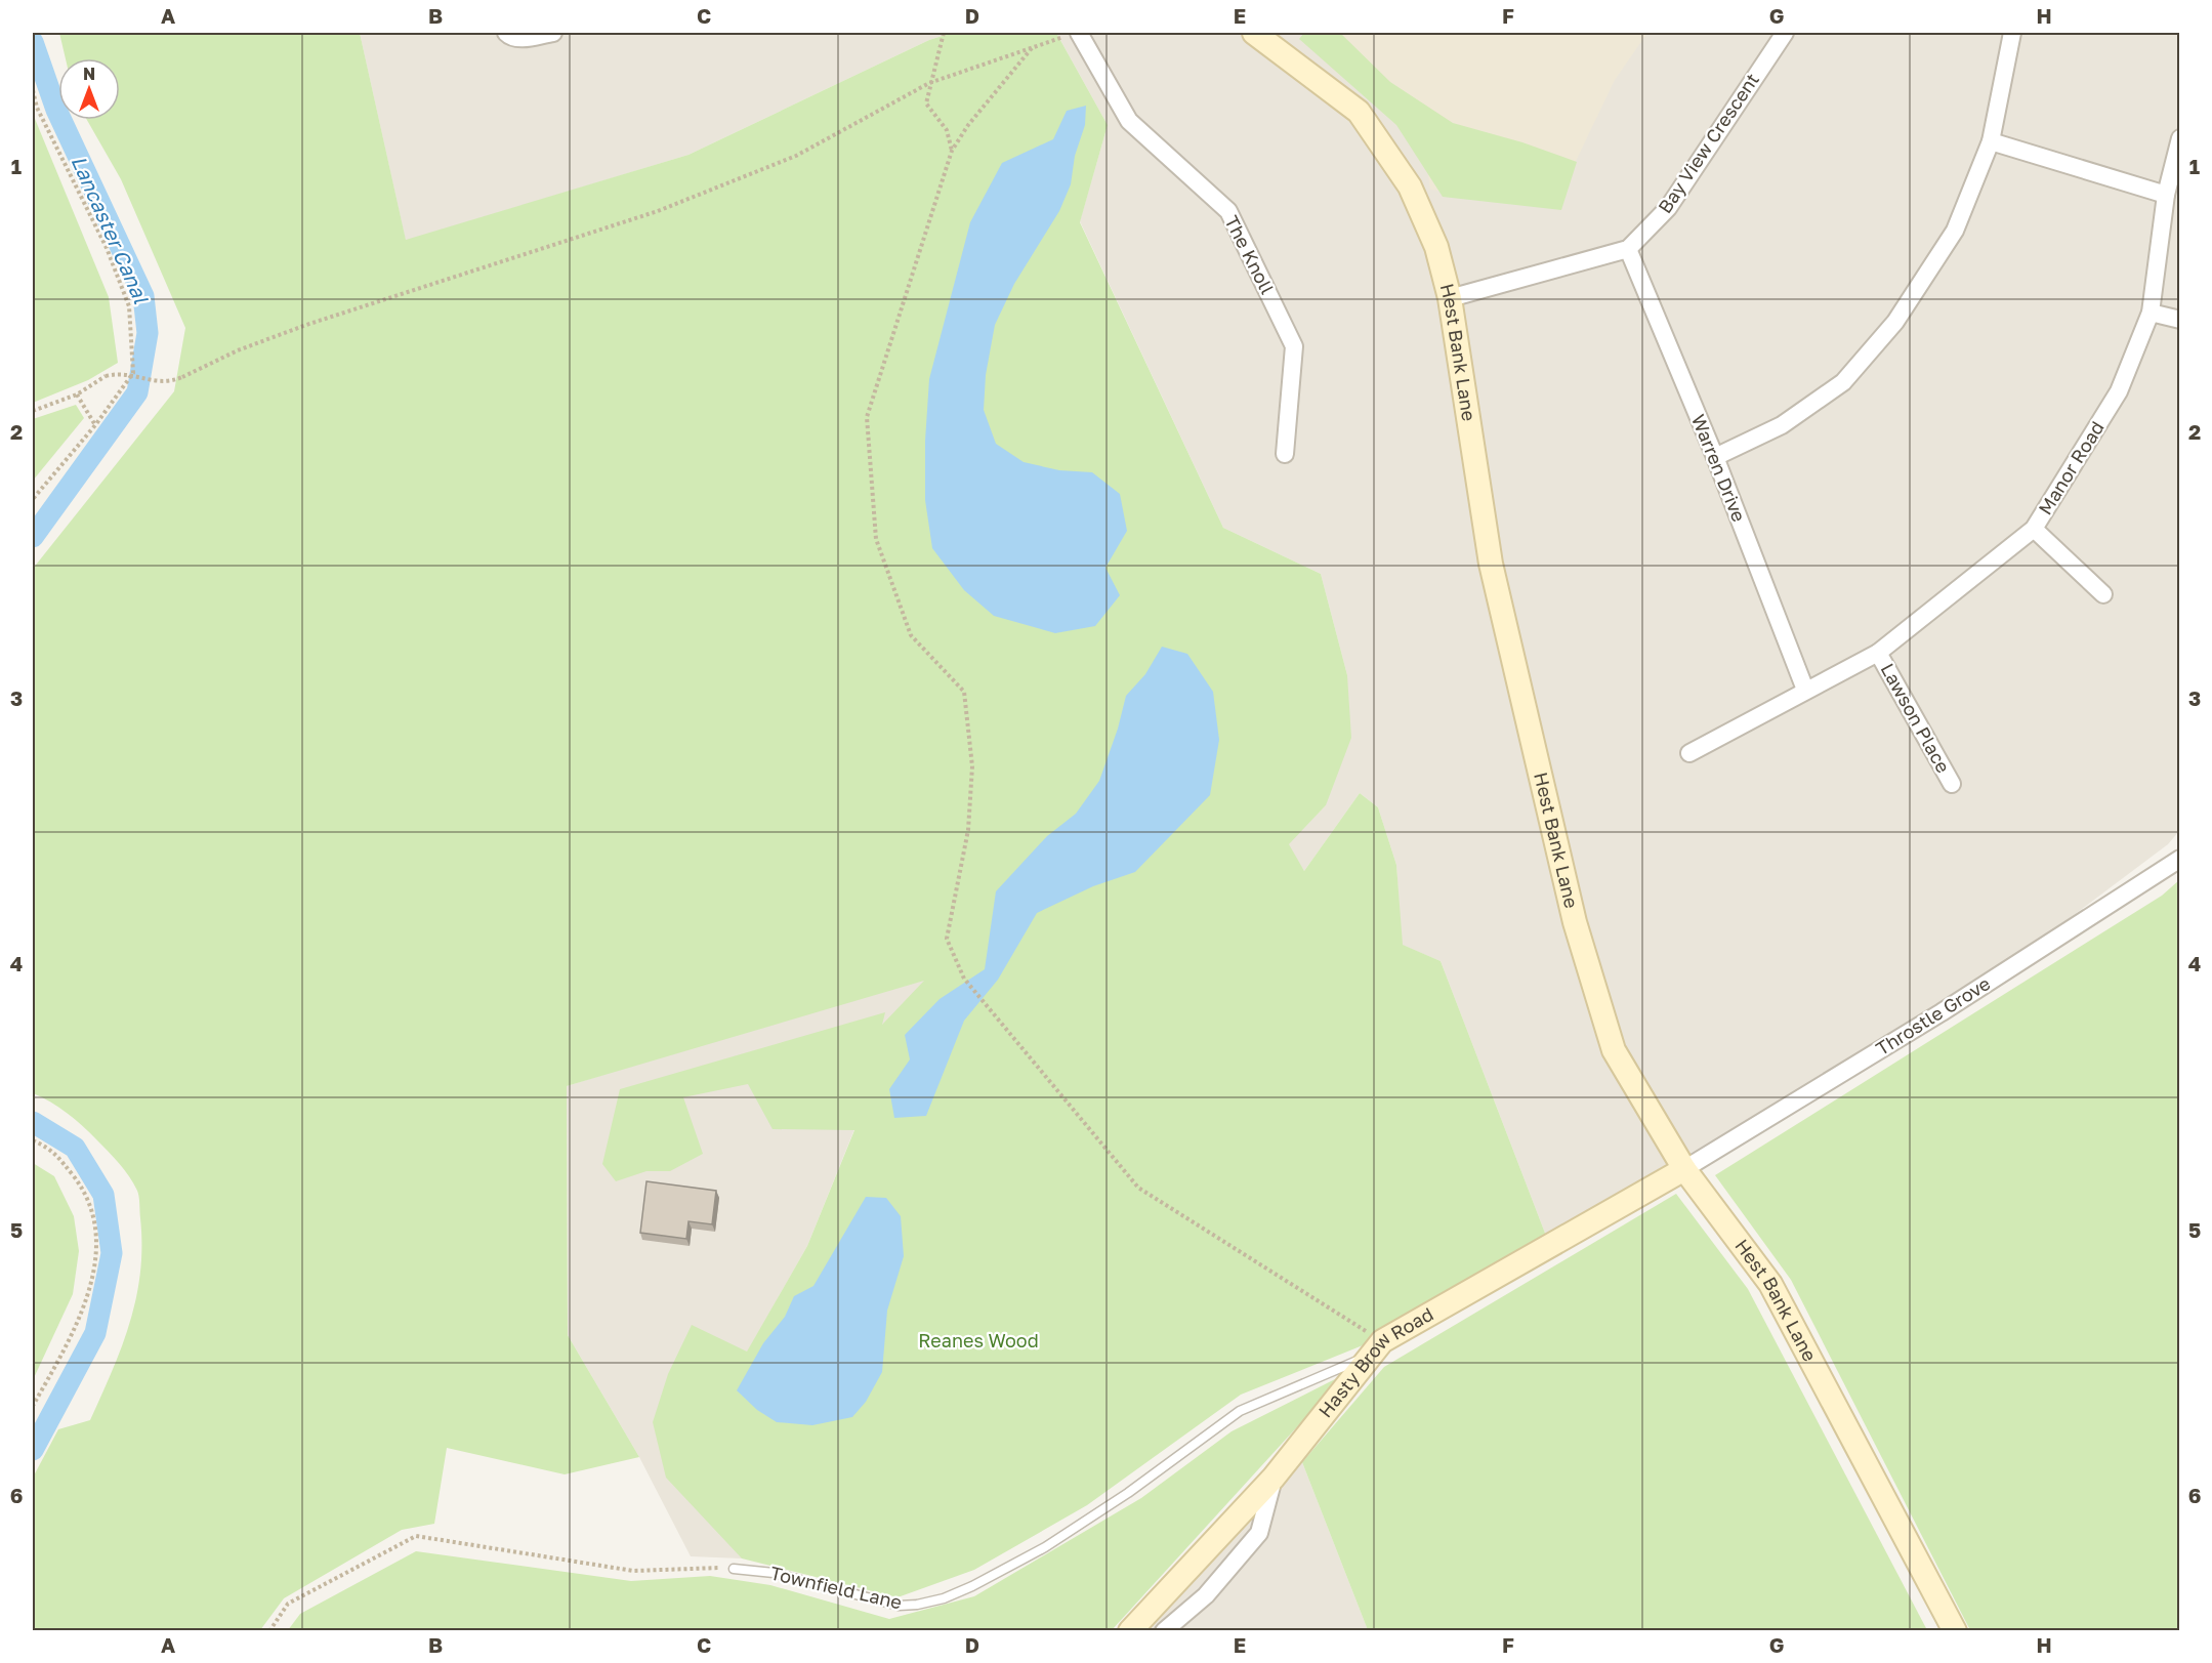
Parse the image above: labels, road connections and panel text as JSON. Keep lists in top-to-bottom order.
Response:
{
  "streets": {
    "street": [
      "Bay View Crescent",
      "The Knoll",
      "Hest Bank Lane",
      "Warren Drive",
      "Manor Road",
      "Lawson Place",
      "Throstle Grove",
      "Hasty Brow Road"
    ],
    "lane": ["Townfield Lane"]
  },
  "crossings": [
    ["Bay View Crescent", "Warren Drive"],
    ["Hest Bank Lane", "Throstle Grove"],
    ["Hest Bank Lane", "Hasty Brow Road"],
    ["Warren Drive", "Manor Road"],
    ["Manor Road", "Lawson Place"],
    ["Throstle Grove", "Hasty Brow Road"],
    ["Hasty Brow Road", "Townfield Lane"]
  ],
  "water": ["Lancaster Canal"],
  "parks": ["Reanes Wood"],
  "north": "top",
  "grid": {
    "columns": [
      "A",
      "B",
      "C",
      "D",
      "E",
      "F",
      "G",
      "H"
    ],
    "rows": [
      "1",
      "2",
      "3",
      "4",
      "5",
      "6"
    ]
  }
}
